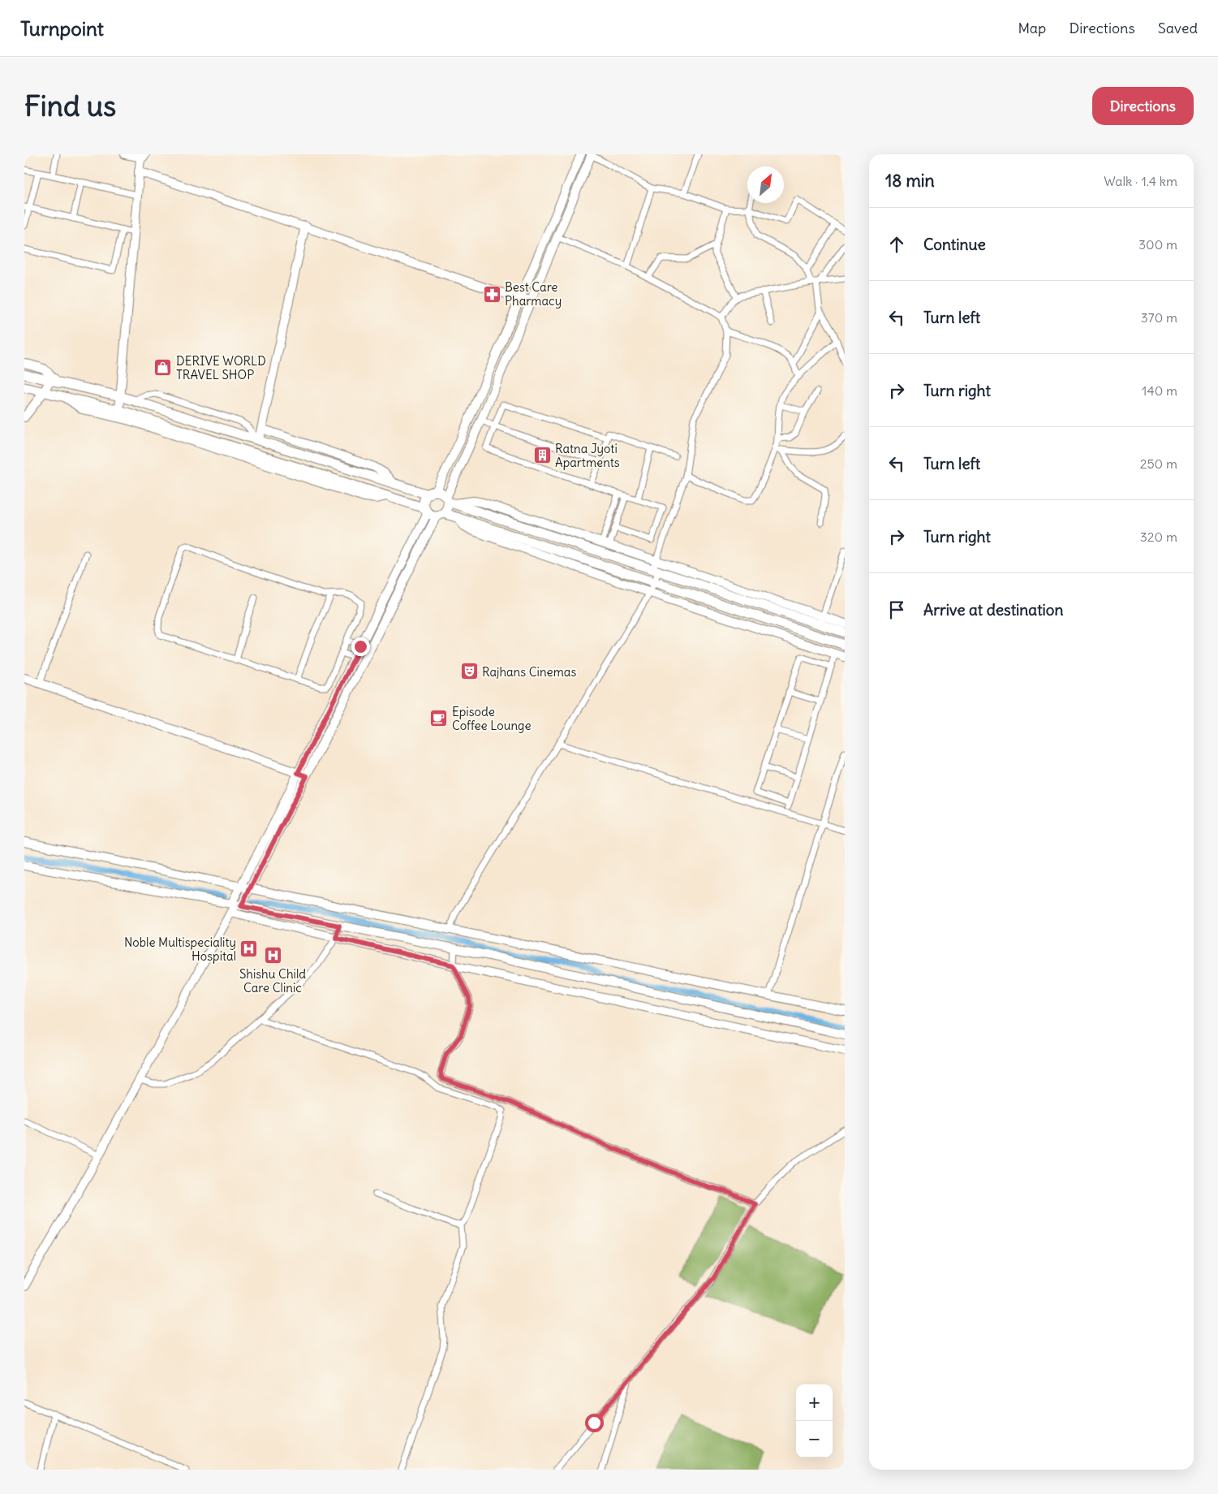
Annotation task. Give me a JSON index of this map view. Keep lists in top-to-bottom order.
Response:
{
  "places": {
    "pharmacy": ["Best Care Pharmacy"],
    "shop": ["DERIVE WORLD TRAVEL SHOP"],
    "building": ["Ratna Jyoti Apartments"],
    "theatre": ["Rajhans Cinemas"],
    "cafe": ["Episode Coffee Lounge"],
    "hospital": ["Noble Multispeciality Hospital", "Shishu Child Care Clinic"]
  },
  "north": "top right",
  "page": {
    "header": "Turnpoint",
    "nav": ["Map", "Directions", "Saved"],
    "buttons": "Directions",
    "title": "Find us",
    "heading": ["18 min", "Walk · 1.4 km"],
    "list": [
      ["Continue", "300 m"],
      ["Turn left", "370 m"],
      ["Turn right", "140 m"],
      ["Turn left", "250 m"],
      ["Turn right", "320 m"],
      "Arrive at destination"
    ],
    "map_buttons": ["+", "−"]
  }
}
